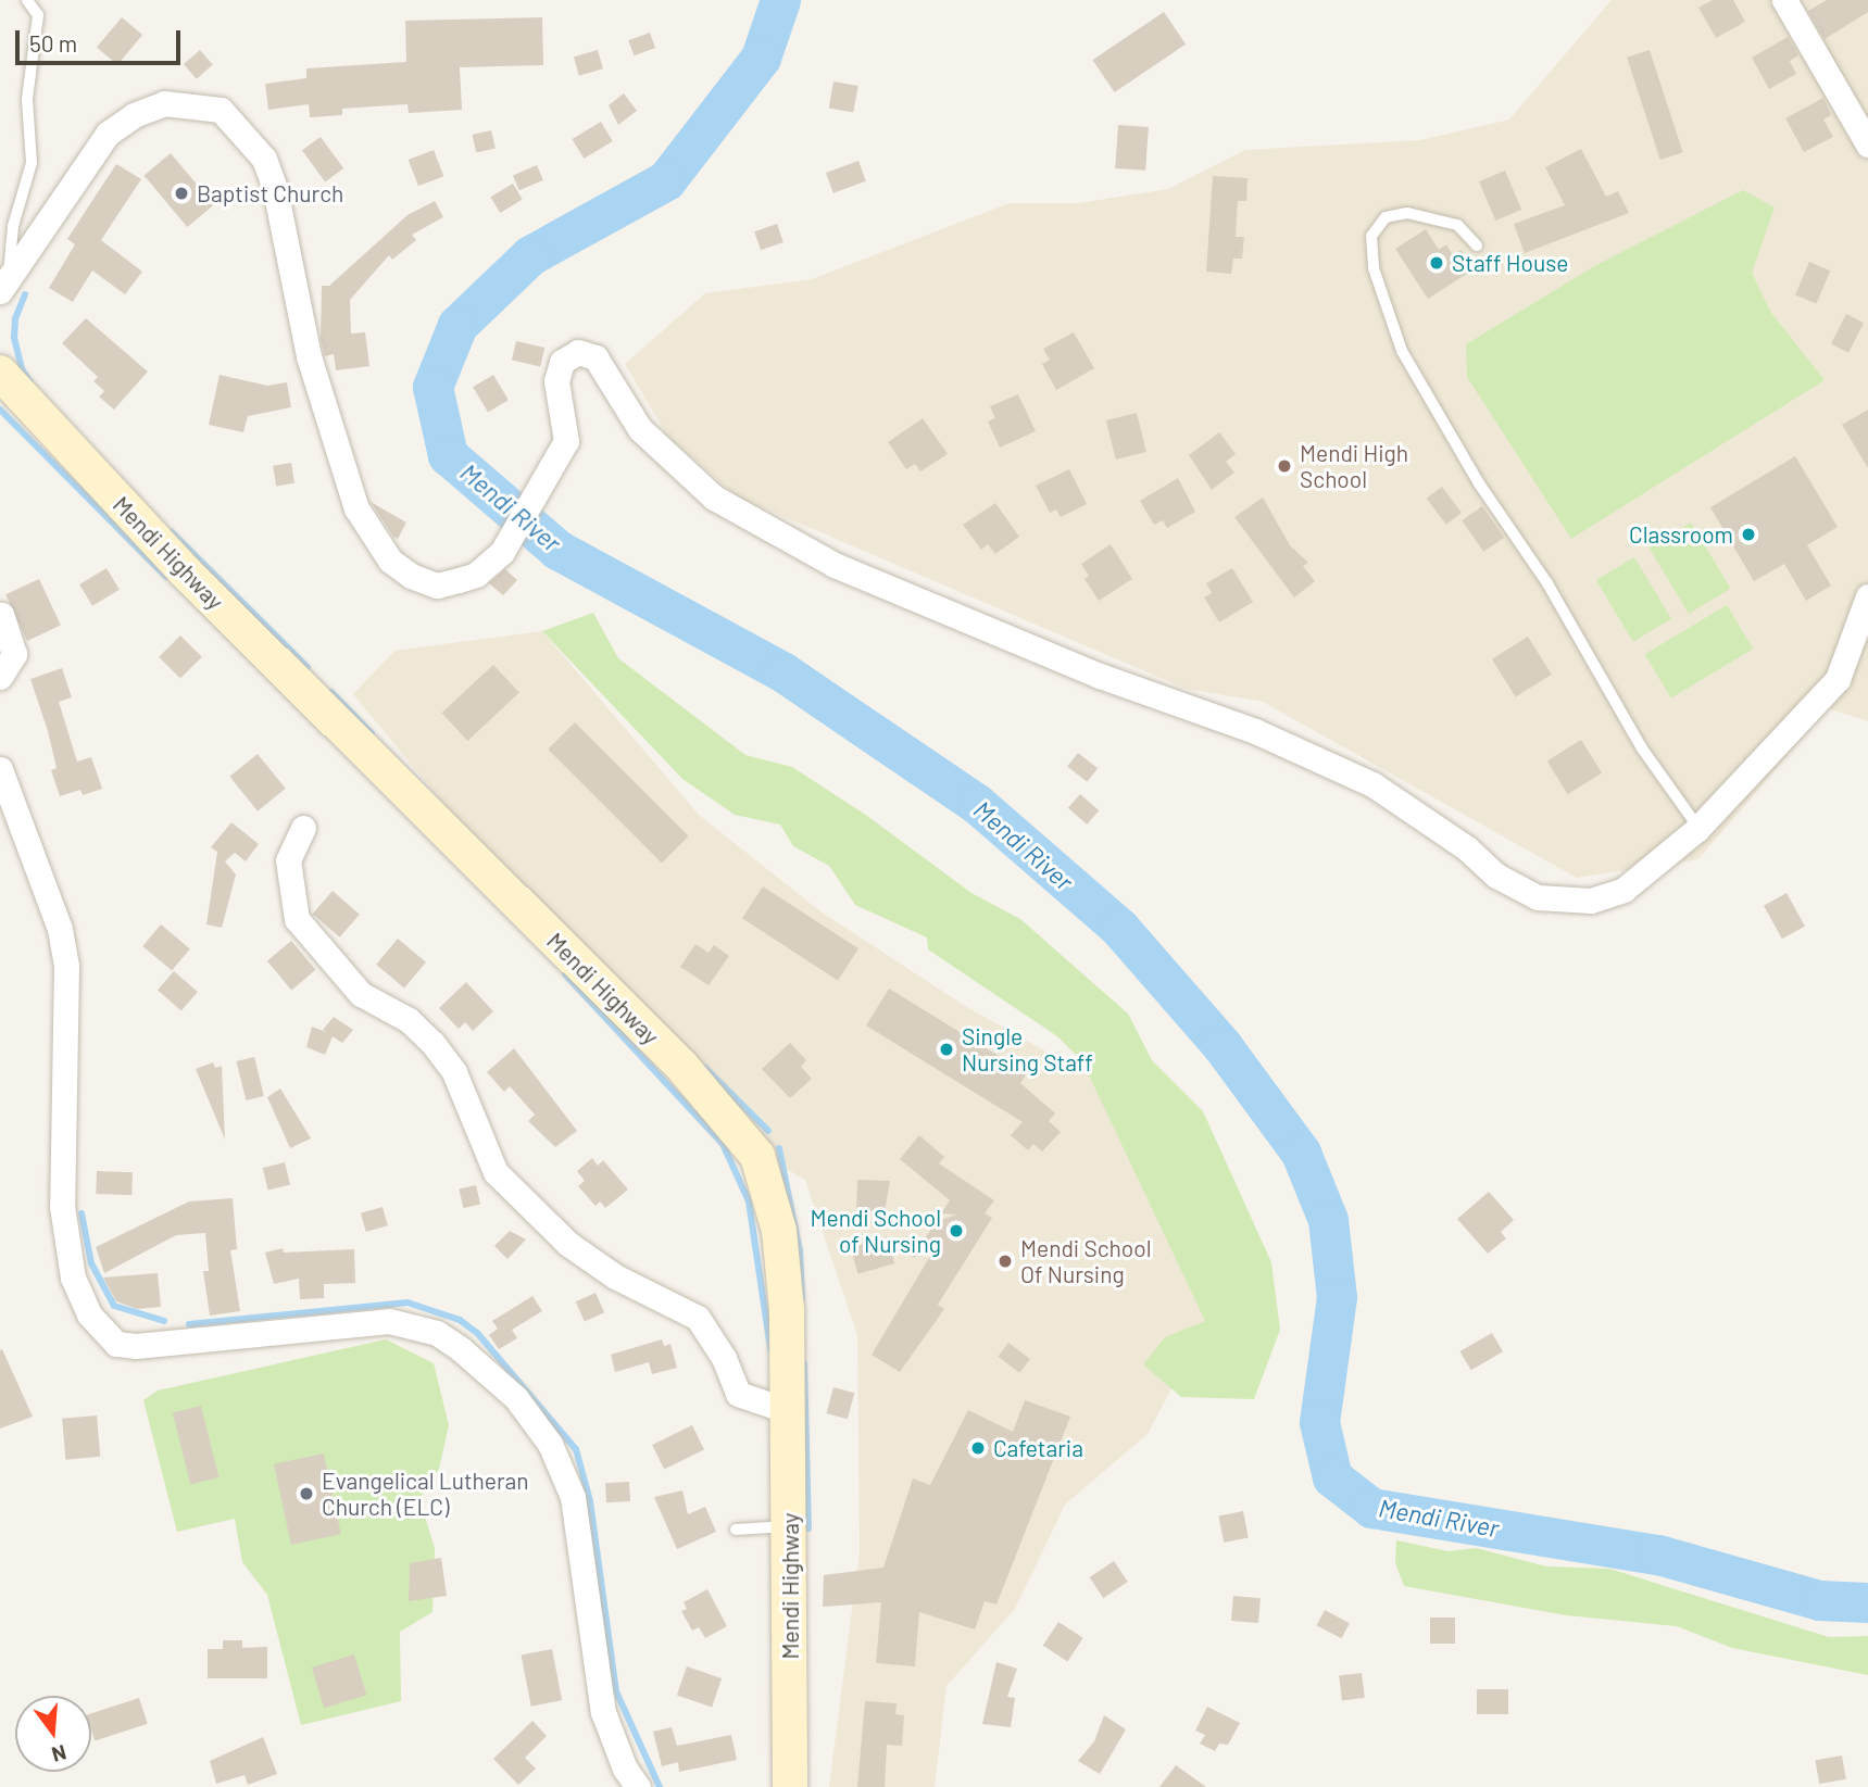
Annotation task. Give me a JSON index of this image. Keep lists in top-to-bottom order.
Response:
{
  "streets": {
    "main road": ["Mendi Highway"]
  },
  "water": ["Mendi River"],
  "places": [
    "Baptist Church",
    "Staff House",
    "Mendi High School",
    "Classroom",
    "Single Nursing Staff",
    "Mendi School of Nursing",
    "Mendi School Of Nursing",
    "Cafetaria",
    "Evangelical Lutheran Church (ELC)"
  ],
  "scale_bar": "50 m",
  "north": "bottom"
}
